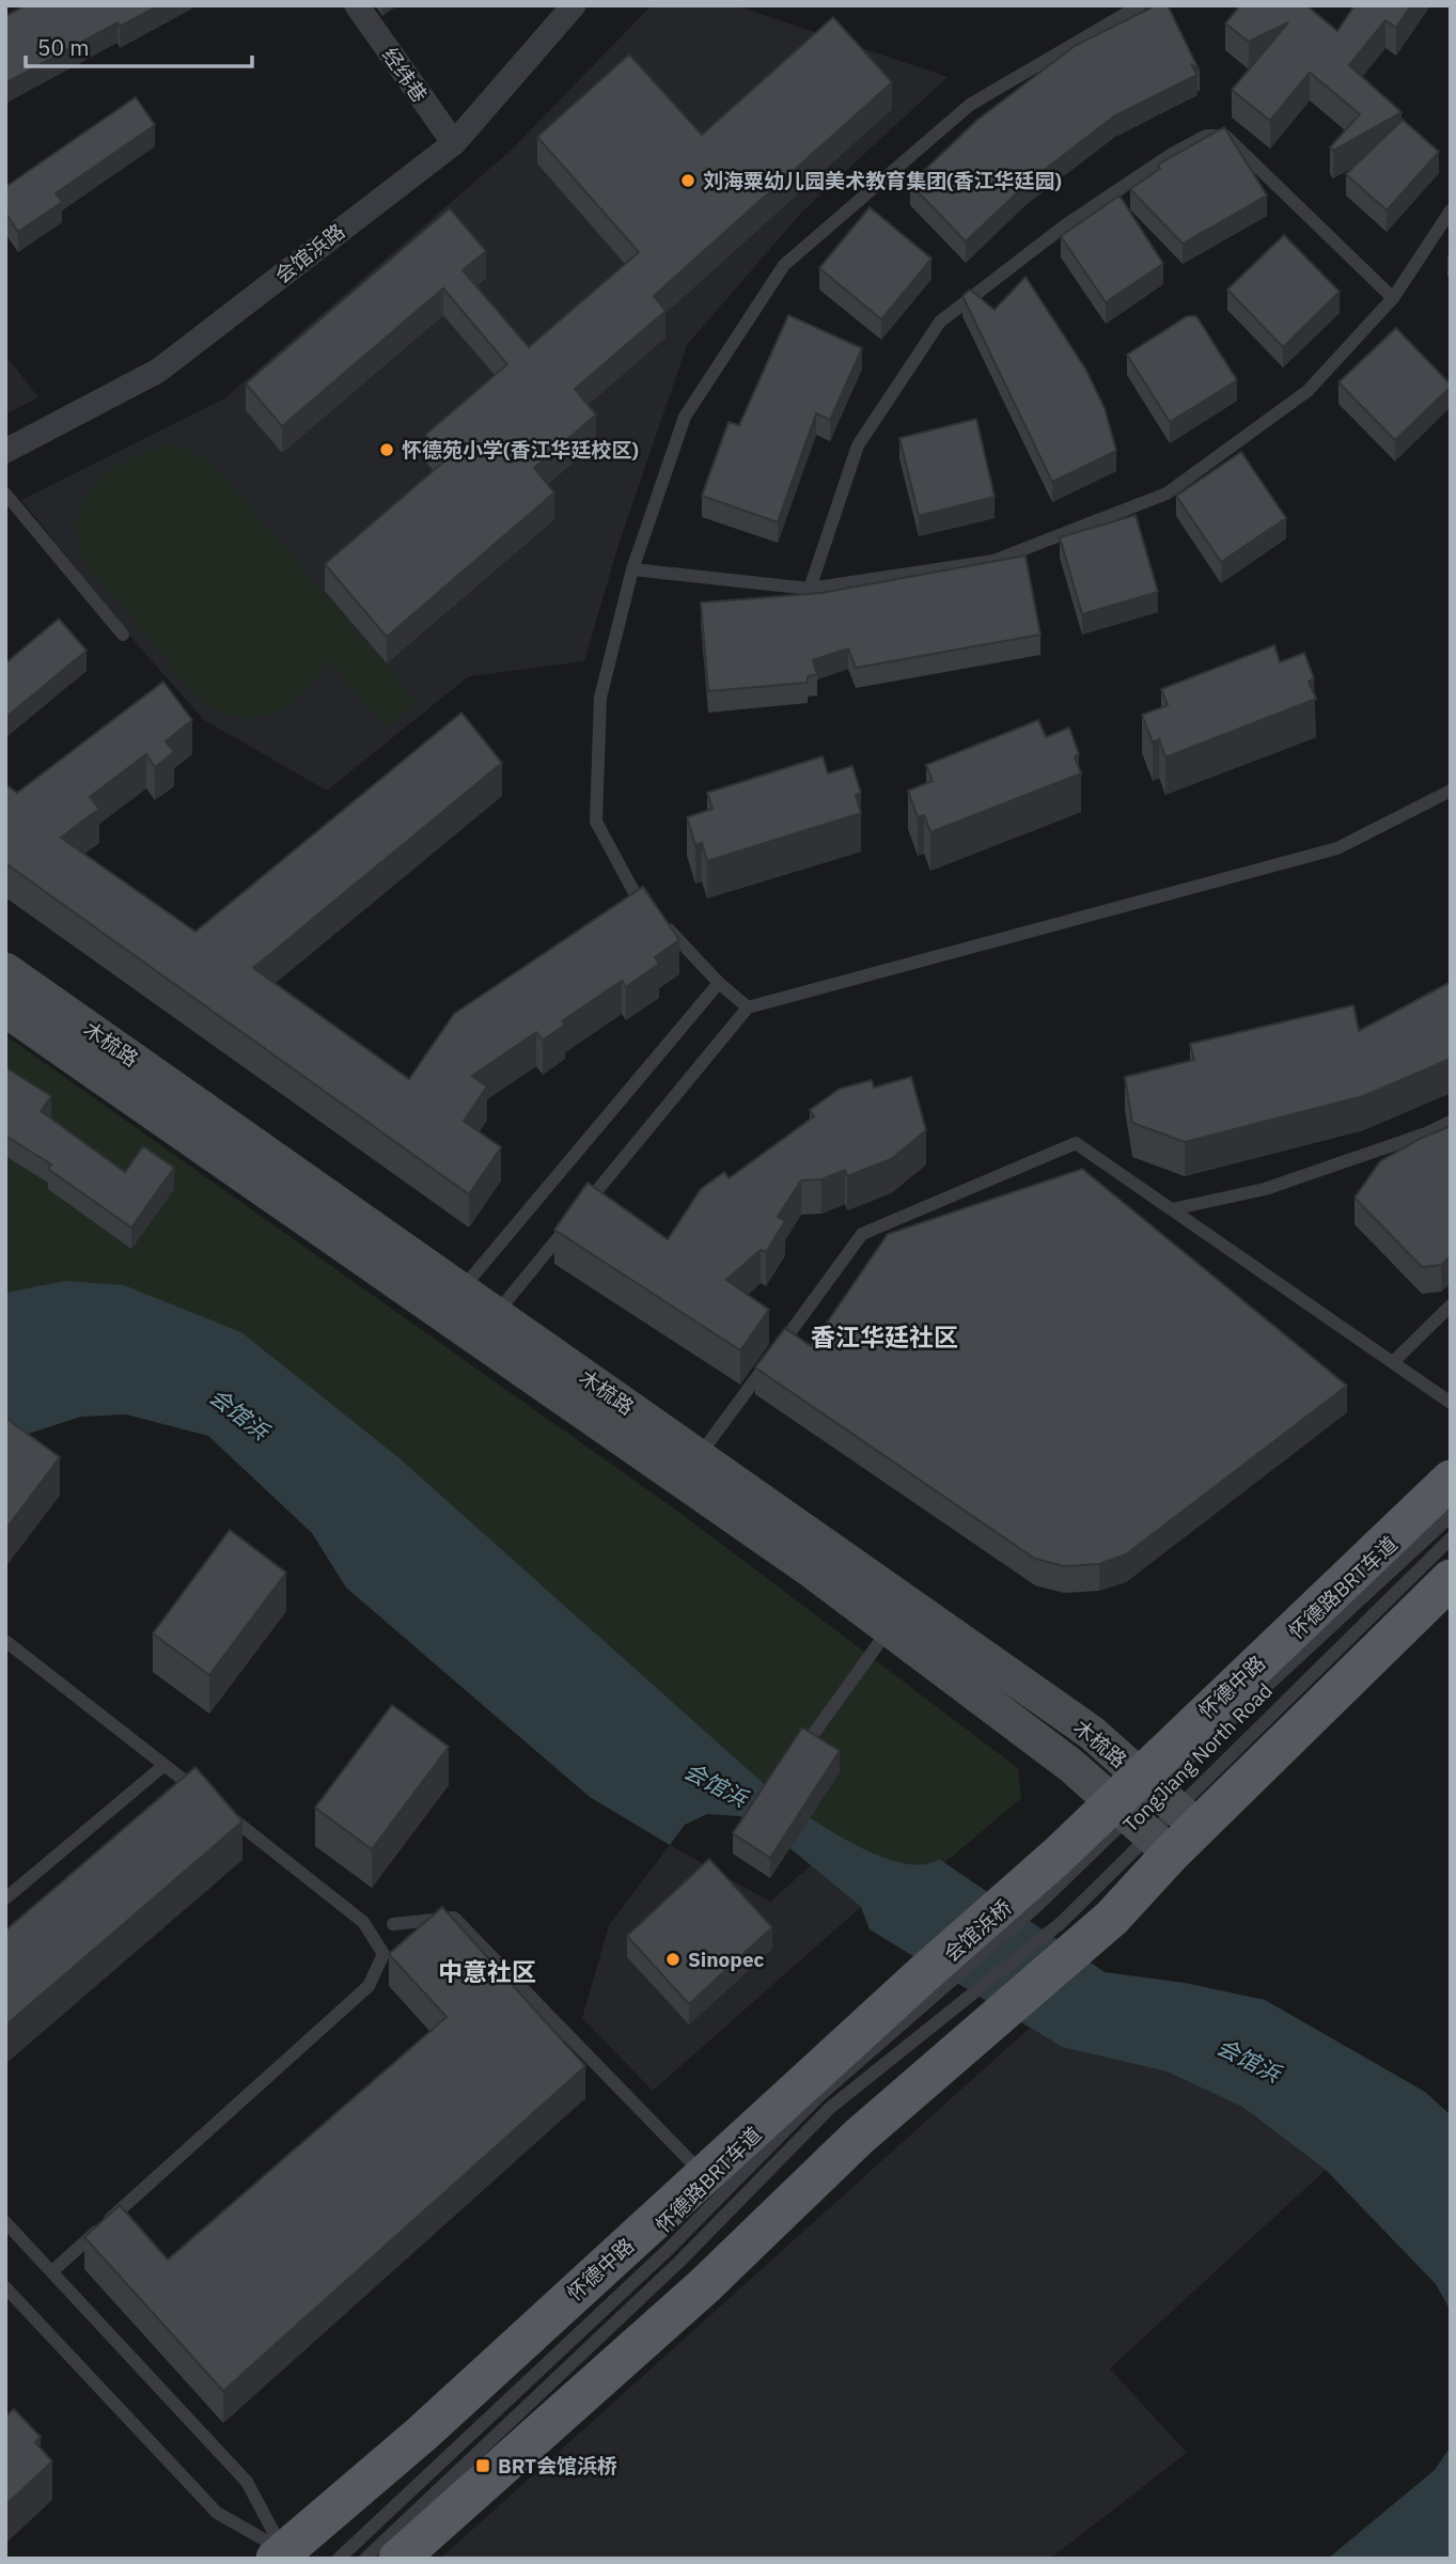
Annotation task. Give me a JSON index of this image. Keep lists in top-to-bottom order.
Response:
{
  "streets": {
    "main road": ["怀德中路"],
    "street": ["经纬巷", "会馆浜路", "木梳路"],
    "lane": ["怀德路BRT车道", "TongJiang North Road"]
  },
  "crossings": [
    ["经纬巷", "会馆浜路"],
    ["木梳路", "怀德路BRT车道"],
    ["木梳路", "怀德中路"],
    ["木梳路", "TongJiang North Road"],
    ["怀德路BRT车道", "怀德中路"],
    ["怀德路BRT车道", "TongJiang North Road"],
    ["怀德中路", "TongJiang North Road"]
  ],
  "districts": ["香江华廷社区", "中意社区"],
  "water": ["会馆浜"],
  "places": {
    "other": ["刘海粟幼儿园美术教育集团(香江华廷园)", "怀德苑小学(香江华廷校区)", "Sinopec"],
    "transit": ["BRT会馆浜桥"]
  },
  "scale_bar": "50 m"
}
